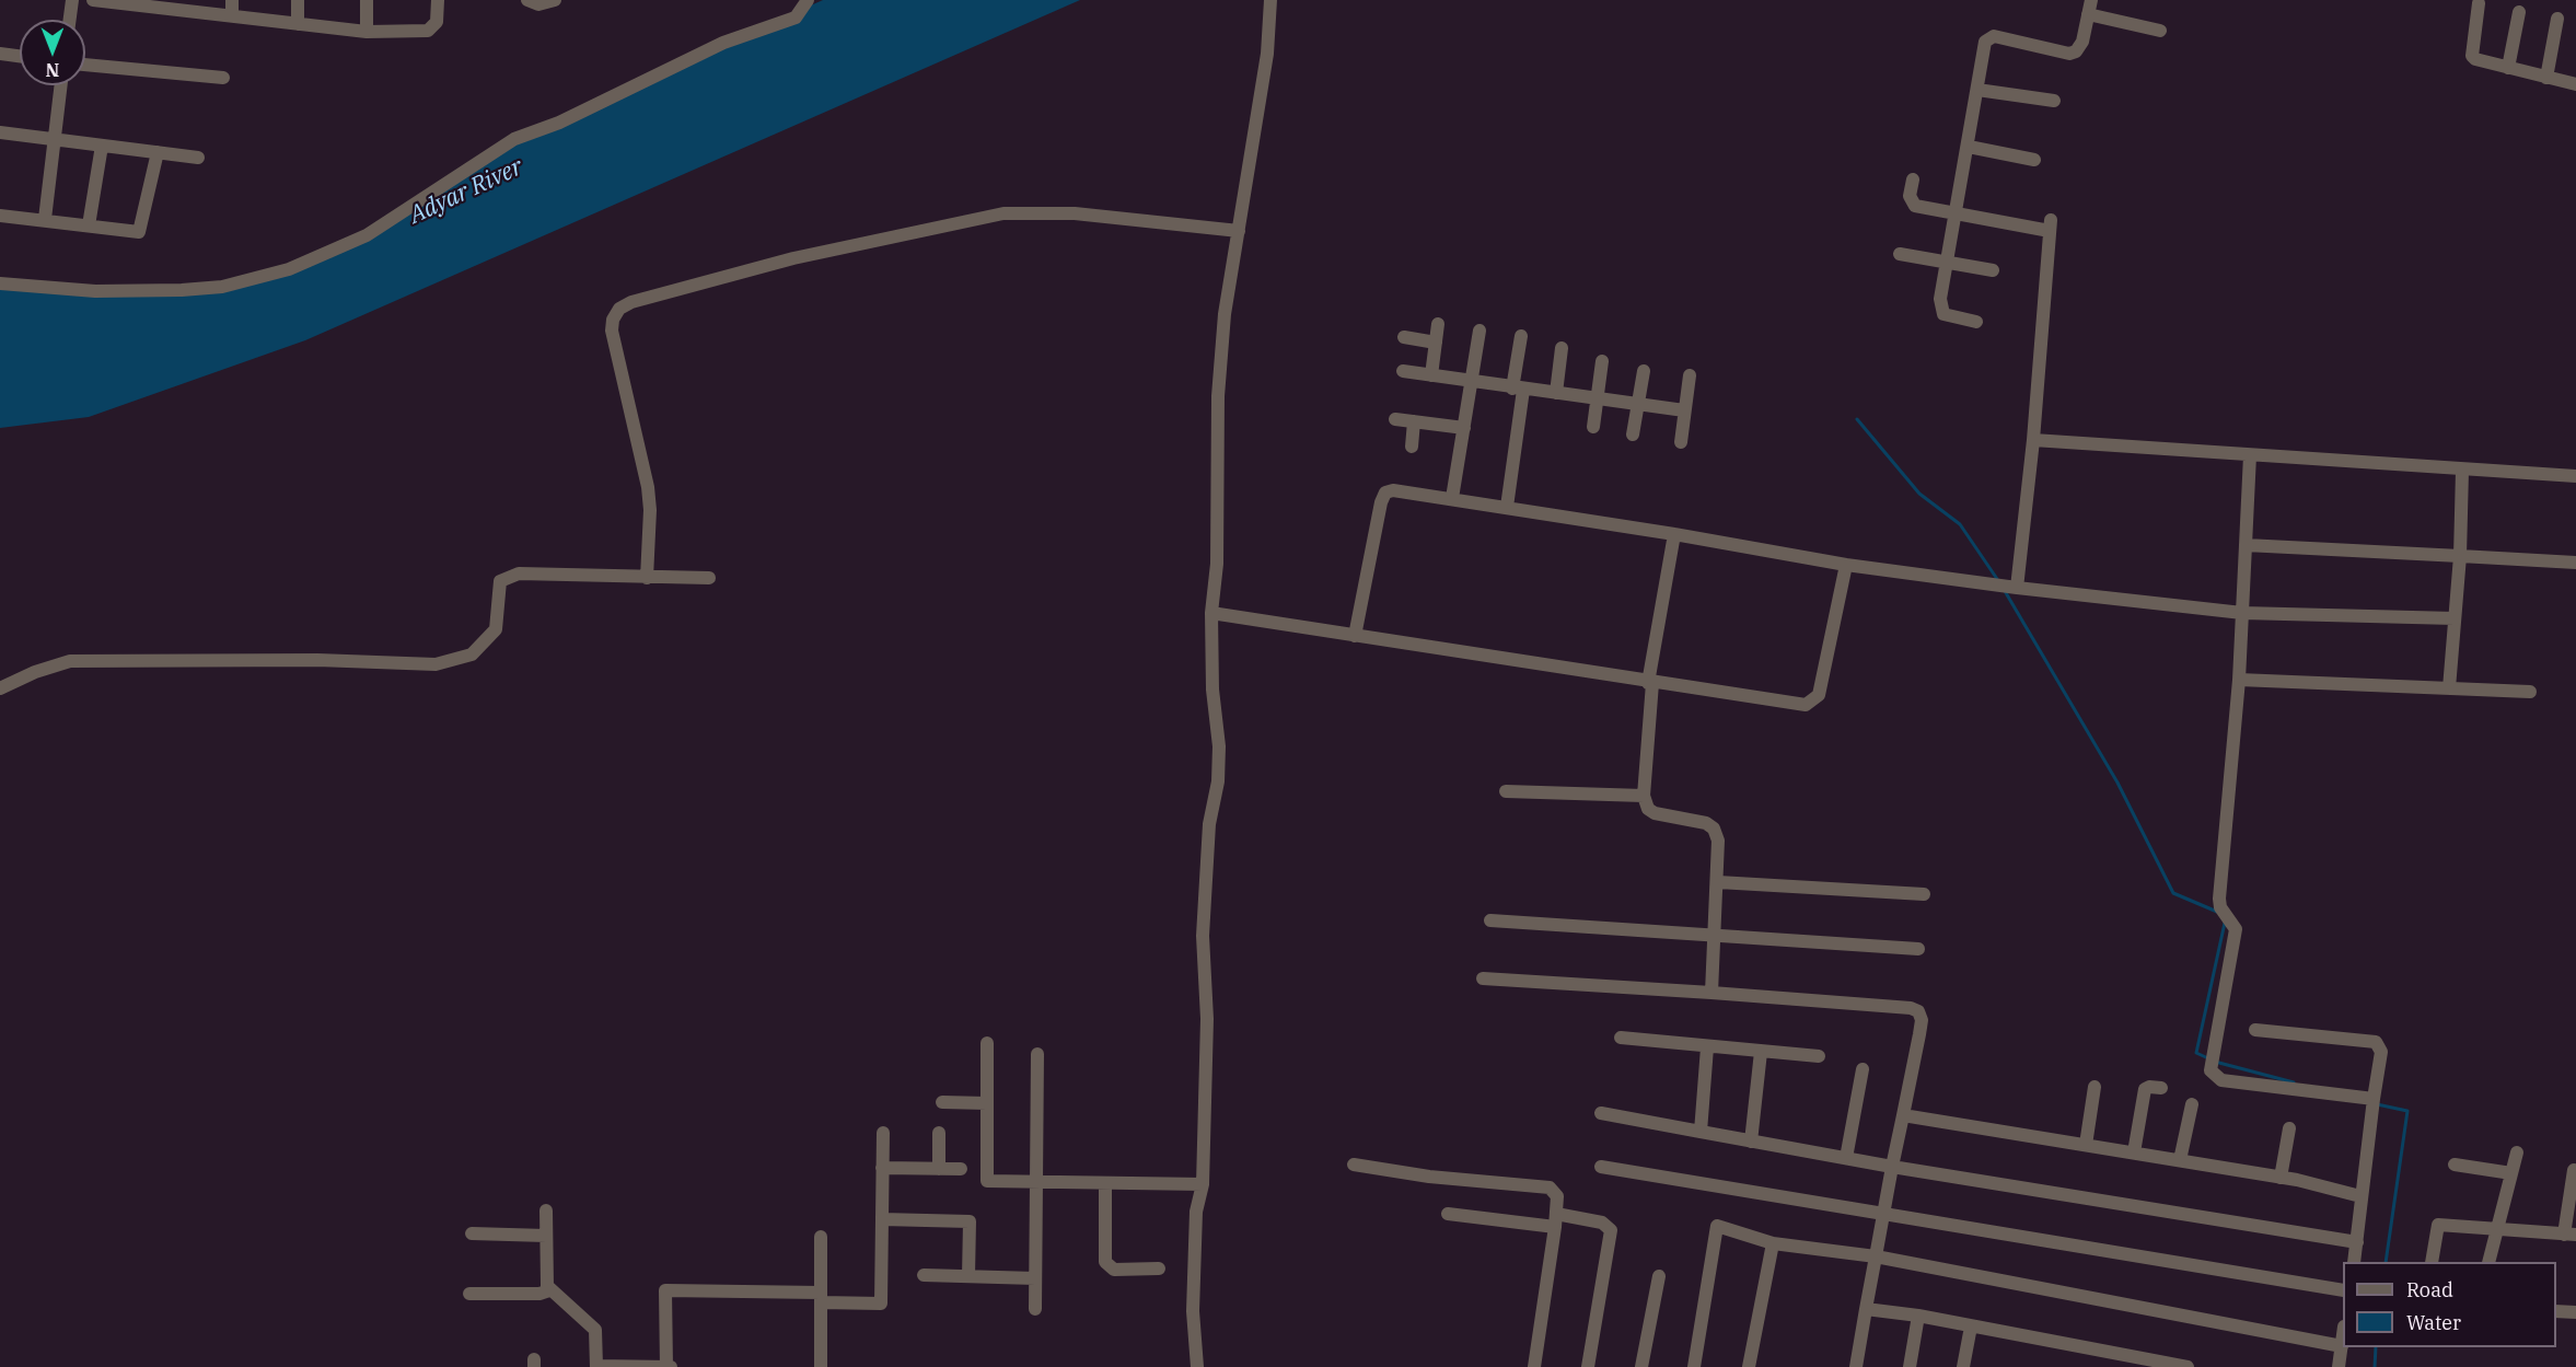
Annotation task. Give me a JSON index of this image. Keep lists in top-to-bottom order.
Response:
{
  "water": ["Adyar River"],
  "legend": ["Road", "Water"],
  "north": "bottom"
}
